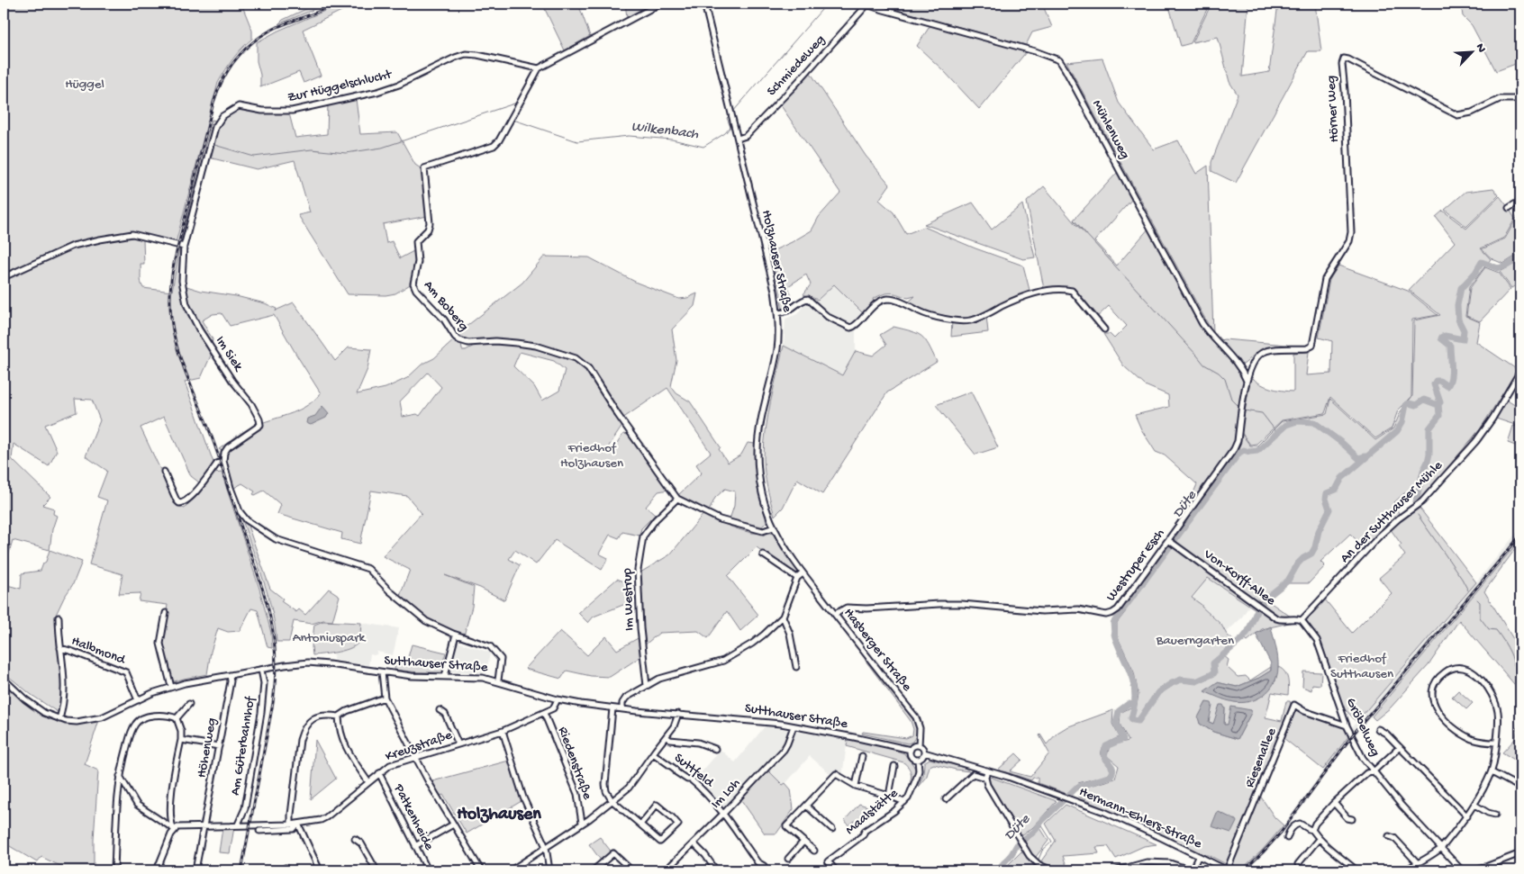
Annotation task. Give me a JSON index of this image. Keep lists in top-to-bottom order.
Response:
{
  "streets": {
    "street": [
      "Schmiedeweg",
      "Zur Hüggelschlucht",
      "Hörner Weg",
      "Mühlenweg",
      "Holzhauser Straße",
      "Am Boberg",
      "Im Siek",
      "An der Sutthauser Mühle",
      "Westruper Esch",
      "Von-Korff-Allee",
      "Im Westrup",
      "Hasberger Straße",
      "Halbmond",
      "Sutthauser Straße",
      "Gröbelweg",
      "Am Güterbahnhof",
      "Kreuzstraße",
      "Höhenweg",
      "Riesenallee",
      "Riedenstraße",
      "Suttfeld",
      "Im Loh",
      "Maalstätte",
      "Patkenheide",
      "Hermann-Ehlers-Straße"
    ]
  },
  "crossings": [
    ["Schmiedeweg", "Mühlenweg"],
    ["Schmiedeweg", "Holzhauser Straße"],
    ["Zur Hüggelschlucht", "Am Boberg"],
    ["Zur Hüggelschlucht", "Im Siek"],
    ["Hörner Weg", "Westruper Esch"],
    ["Mühlenweg", "Westruper Esch"],
    ["Holzhauser Straße", "Am Boberg"],
    ["Holzhauser Straße", "Hasberger Straße"],
    ["Am Boberg", "Im Westrup"],
    ["An der Sutthauser Mühle", "Von-Korff-Allee"],
    ["An der Sutthauser Mühle", "Gröbelweg"],
    ["Westruper Esch", "Von-Korff-Allee"],
    ["Westruper Esch", "Hasberger Straße"],
    ["Von-Korff-Allee", "Gröbelweg"],
    ["Hasberger Straße", "Sutthauser Straße"],
    ["Hasberger Straße", "Maalstätte"],
    ["Halbmond", "Sutthauser Straße"],
    ["Sutthauser Straße", "Am Güterbahnhof"],
    ["Sutthauser Straße", "Kreuzstraße"],
    ["Sutthauser Straße", "Höhenweg"],
    ["Sutthauser Straße", "Im Loh"],
    ["Sutthauser Straße", "Maalstätte"],
    ["Gröbelweg", "Riesenallee"],
    ["Am Güterbahnhof", "Kreuzstraße"],
    ["Kreuzstraße", "Höhenweg"],
    ["Kreuzstraße", "Riedenstraße"],
    ["Kreuzstraße", "Patkenheide"],
    ["Riesenallee", "Hermann-Ehlers-Straße"],
    ["Suttfeld", "Im Loh"]
  ],
  "districts": ["Holzhausen"],
  "water": ["Wilkenbach", "Düte"],
  "parks": [
    "Hüggel",
    "Friedhof Holzhausen",
    "Antoniuspark",
    "Bauerngarten",
    "Friedhof Sutthausen"
  ],
  "north": "top right"
}
